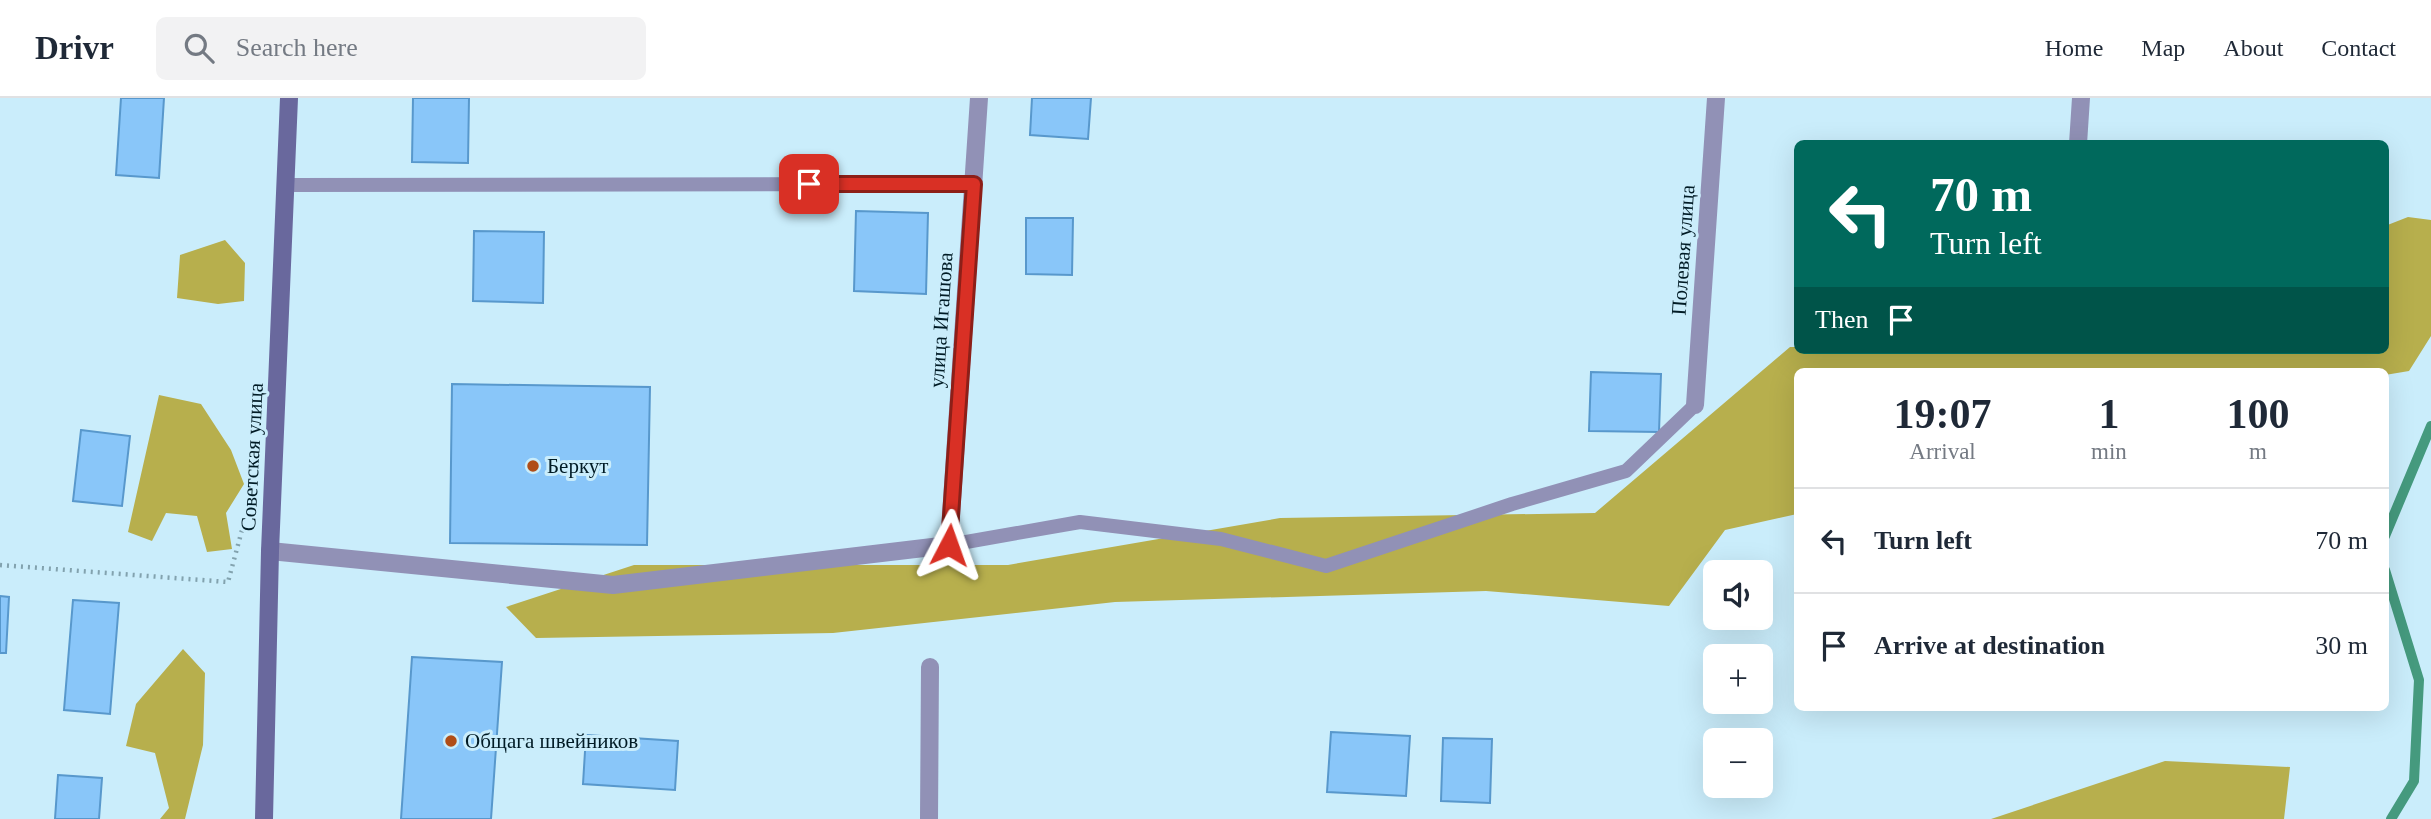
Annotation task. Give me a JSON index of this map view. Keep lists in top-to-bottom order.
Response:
{
  "streets": {
    "main road": ["Советская улица"],
    "street": ["Полевая улица", "улица Игашова"]
  },
  "places": ["Беркут", "Общага швейников"],
  "page": {
    "header": "Drivr",
    "search": "Search here",
    "nav": [
      "Home",
      "Map",
      "About",
      "Contact"
    ],
    "turn": ["70 m", "Turn left"],
    "then": "Then",
    "eta": [
      "19:07",
      "Arrival",
      "1",
      "min",
      "100",
      "m"
    ],
    "list": [
      {
        "name": "Turn left",
        "value": "70 m"
      },
      {
        "name": "Arrive at destination",
        "value": "30 m"
      }
    ],
    "map_buttons": ["+", "−"]
  }
}
